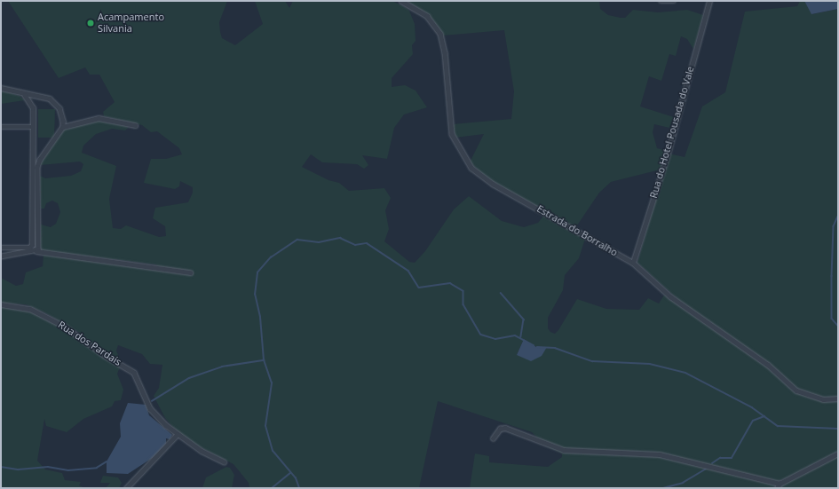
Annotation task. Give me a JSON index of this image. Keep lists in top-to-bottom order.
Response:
{
  "streets": {
    "street": ["Rua do Hotel Pousada do Vale", "Estrada do Borralho", "Rua dos Pardais"]
  },
  "crossings": [
    ["Rua do Hotel Pousada do Vale", "Estrada do Borralho"]
  ],
  "places": ["Acampamento Silvania"]
}
